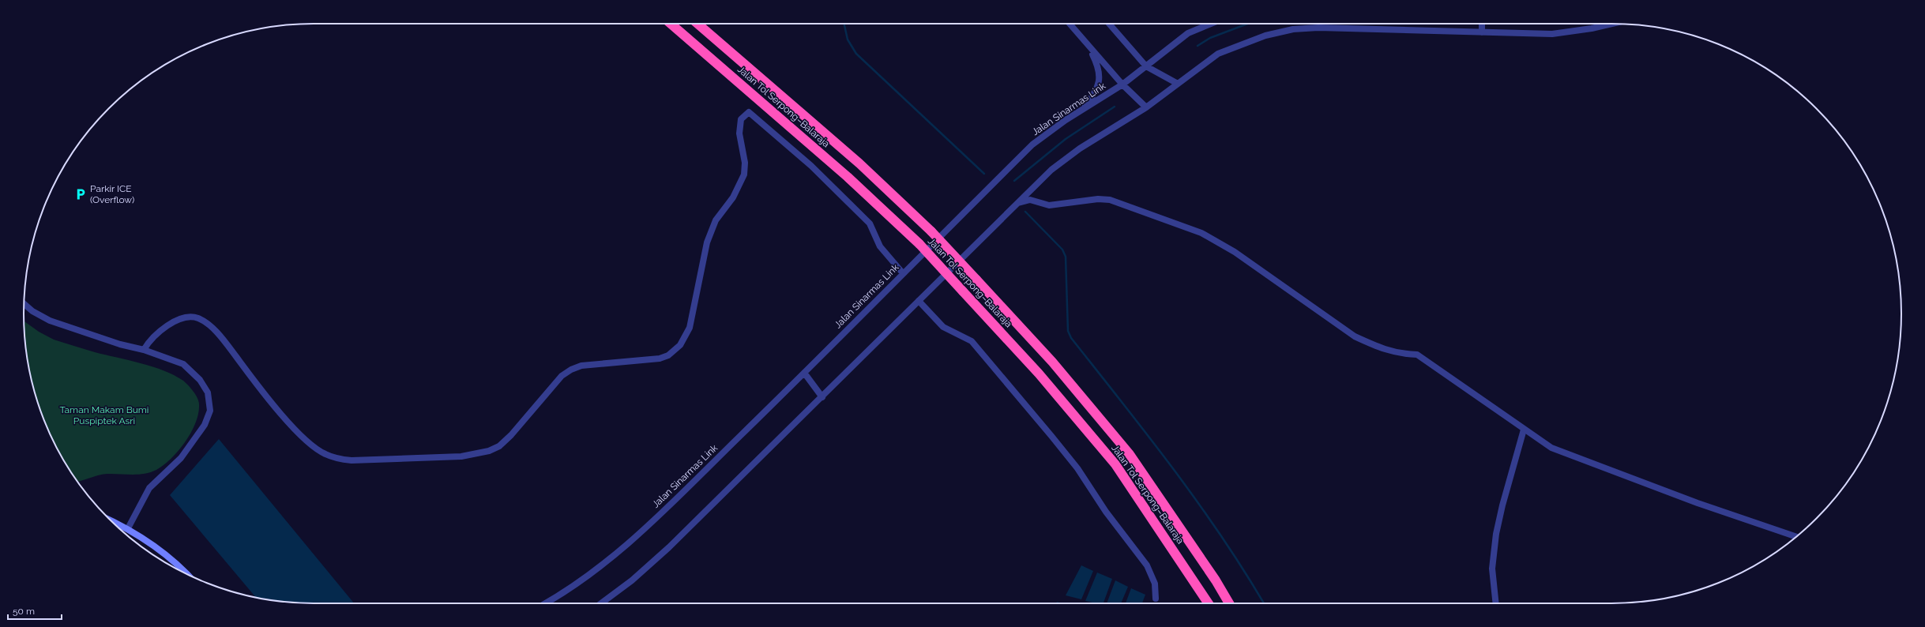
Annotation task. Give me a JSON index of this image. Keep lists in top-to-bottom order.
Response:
{
  "streets": {
    "highway": ["Jalan Tol Serpong–Balaraja"],
    "street": ["Jalan Sinarmas Link"]
  },
  "parks": ["Taman Makam Bumi Puspiptek Asri"],
  "places": {
    "parking": ["Parkir ICE (Overflow)"]
  },
  "scale_bar": "50 m"
}
